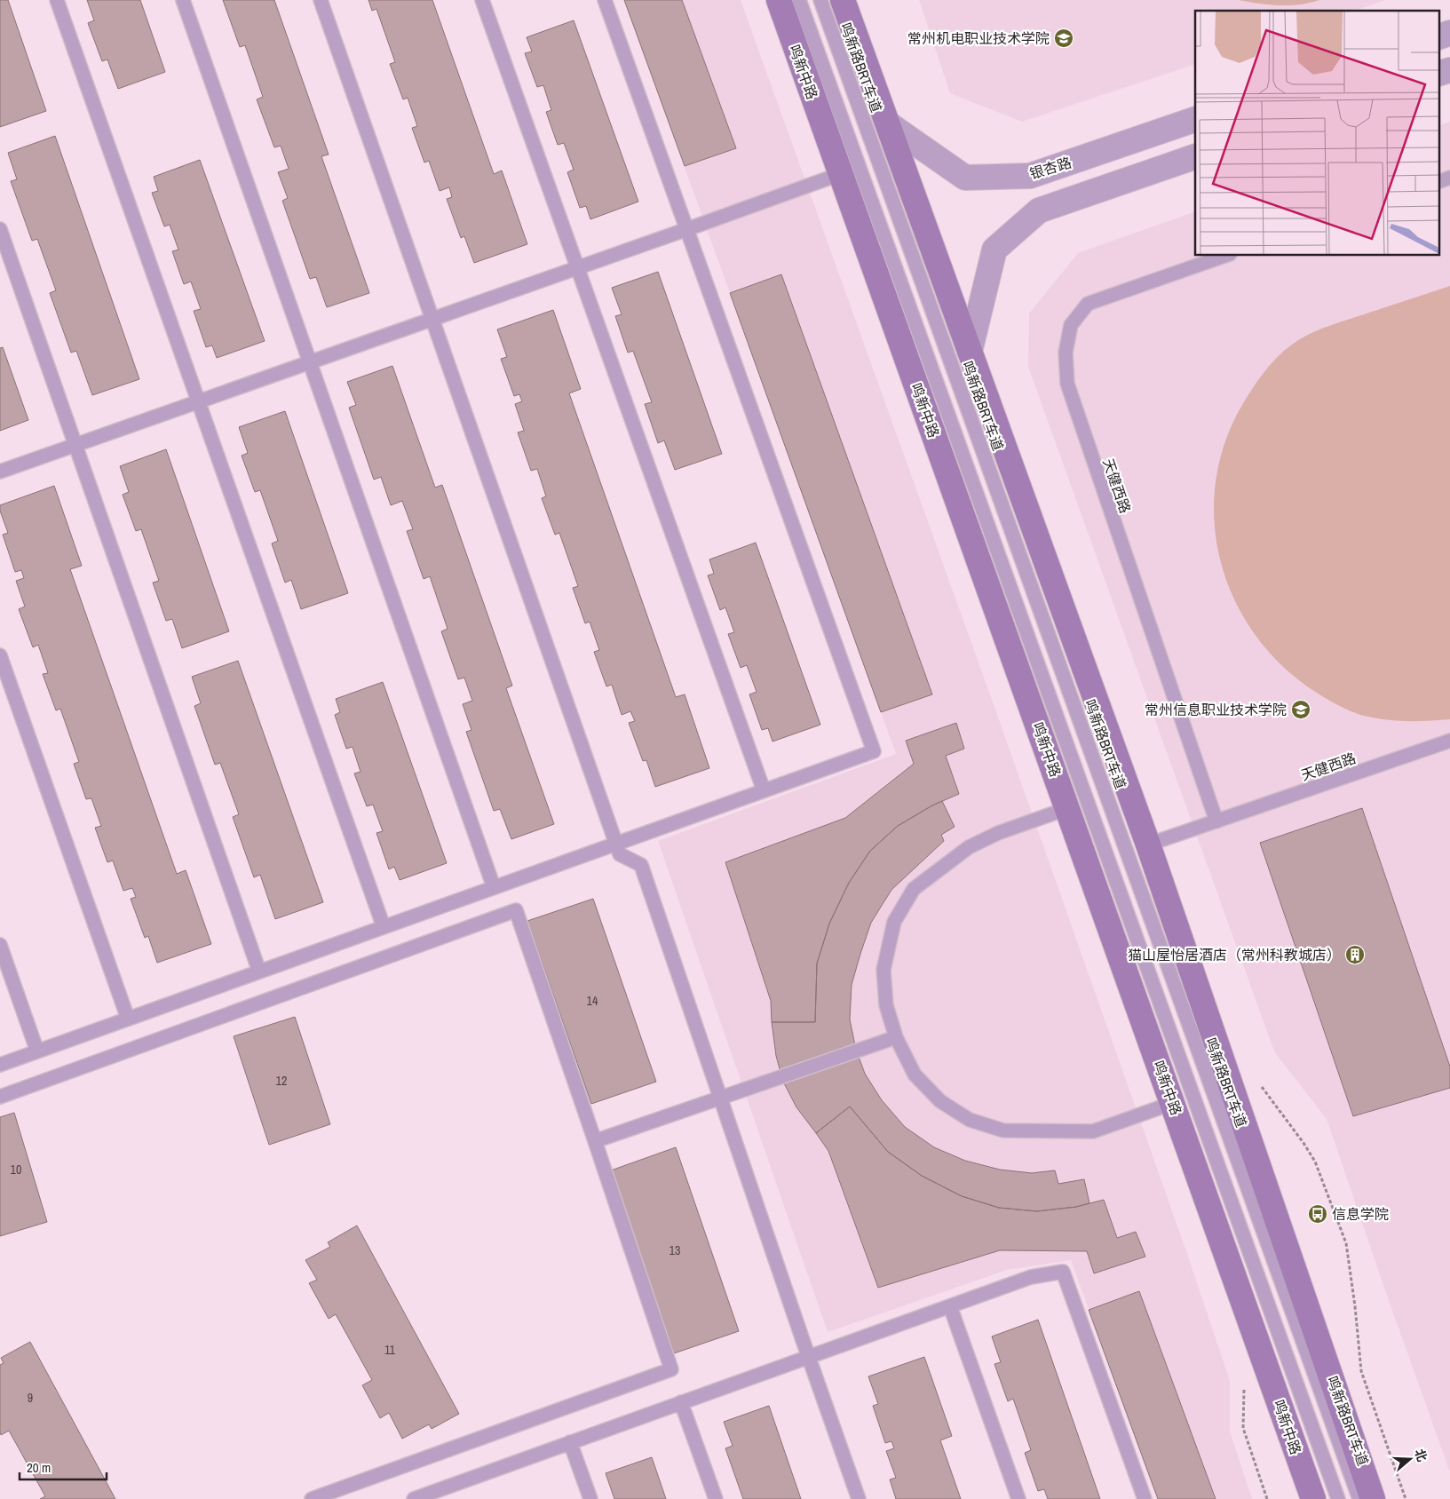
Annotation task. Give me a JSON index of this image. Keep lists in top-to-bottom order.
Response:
{
  "streets": {
    "main road": ["鸣新中路"],
    "street": ["银杏路"],
    "lane": ["鸣新路BRT车道", "天健西路"]
  },
  "places": {
    "school or university": ["常州机电职业技术学院", "常州信息职业技术学院"],
    "building": ["猫山屋怡居酒店（常州科教城店）"],
    "bus stop": ["信息学院"]
  },
  "house_numbers": [
    "14",
    "12",
    "10",
    "13",
    "11",
    "9"
  ],
  "scale_bar": "20 m",
  "north": "right"
}
